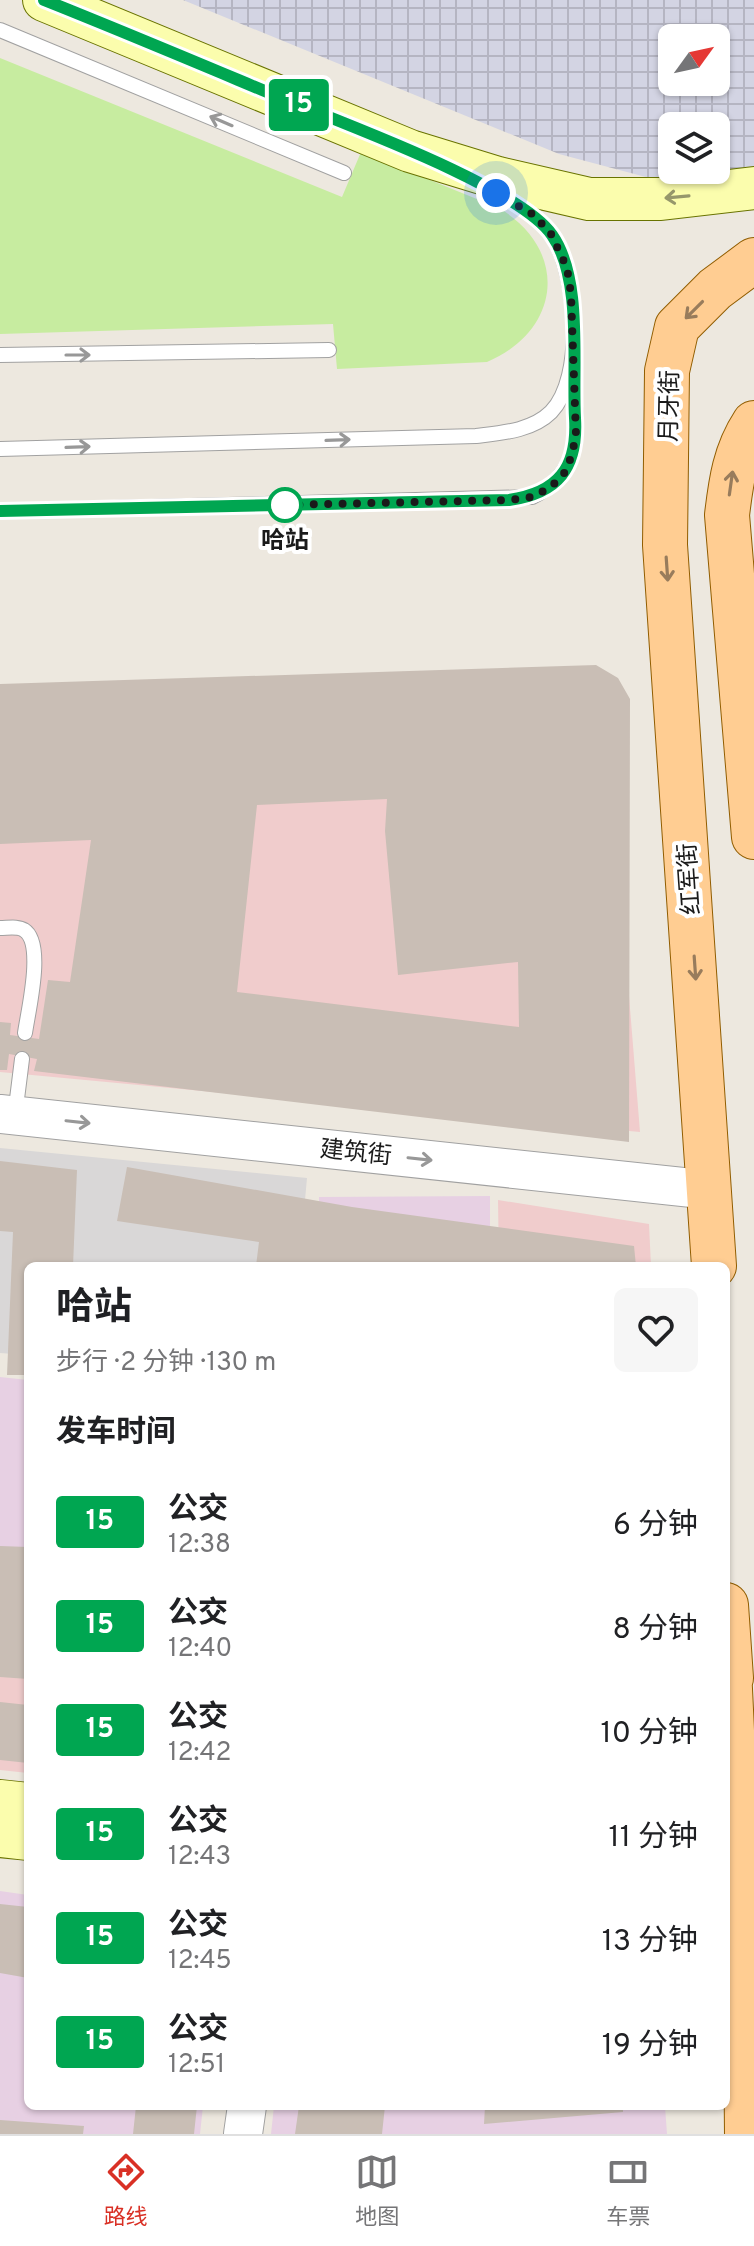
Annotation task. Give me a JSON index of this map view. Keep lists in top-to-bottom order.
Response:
{
  "streets": {
    "main road": ["月牙街", "红军街"],
    "street": ["建筑街"]
  },
  "crossings": [
    ["月牙街", "红军街"],
    ["红军街", "建筑街"]
  ],
  "one_way": ["月牙街", "建筑街"],
  "places": ["哈站"],
  "lines": ["bus line 15"],
  "north": "top right",
  "page": {
    "on_map": "15",
    "heading": [
      ["哈站", "步行 · 2 分钟 · 130 m"],
      "发车时间"
    ],
    "list": [
      {
        "mark": "15",
        "name": "公交",
        "note": "12:38",
        "value": "6 分钟"
      },
      {
        "mark": "15",
        "name": "公交",
        "note": "12:40",
        "value": "8 分钟"
      },
      {
        "mark": "15",
        "name": "公交",
        "note": "12:42",
        "value": "10 分钟"
      },
      {
        "mark": "15",
        "name": "公交",
        "note": "12:43",
        "value": "11 分钟"
      },
      {
        "mark": "15",
        "name": "公交",
        "note": "12:45",
        "value": "13 分钟"
      },
      {
        "mark": "15",
        "name": "公交",
        "note": "12:51",
        "value": "19 分钟"
      }
    ],
    "tabs": ["路线", "地图", "车票"]
  }
}
